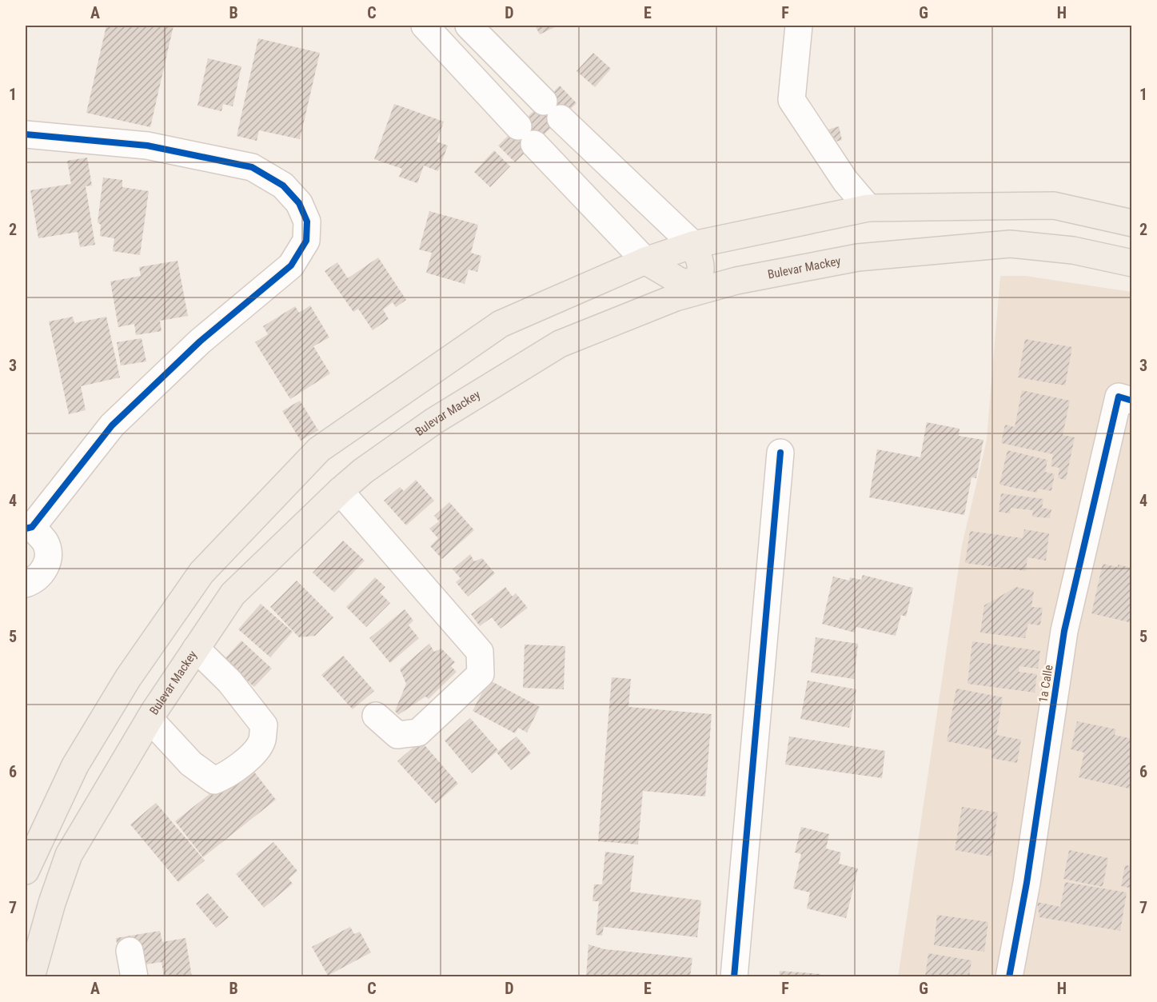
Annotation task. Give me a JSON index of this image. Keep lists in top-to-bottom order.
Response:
{
  "streets": {
    "main road": ["Bulevar Mackey"],
    "street": ["1a Calle"]
  },
  "grid": {
    "columns": [
      "A",
      "B",
      "C",
      "D",
      "E",
      "F",
      "G",
      "H"
    ],
    "rows": [
      "1",
      "2",
      "3",
      "4",
      "5",
      "6",
      "7"
    ]
  }
}
